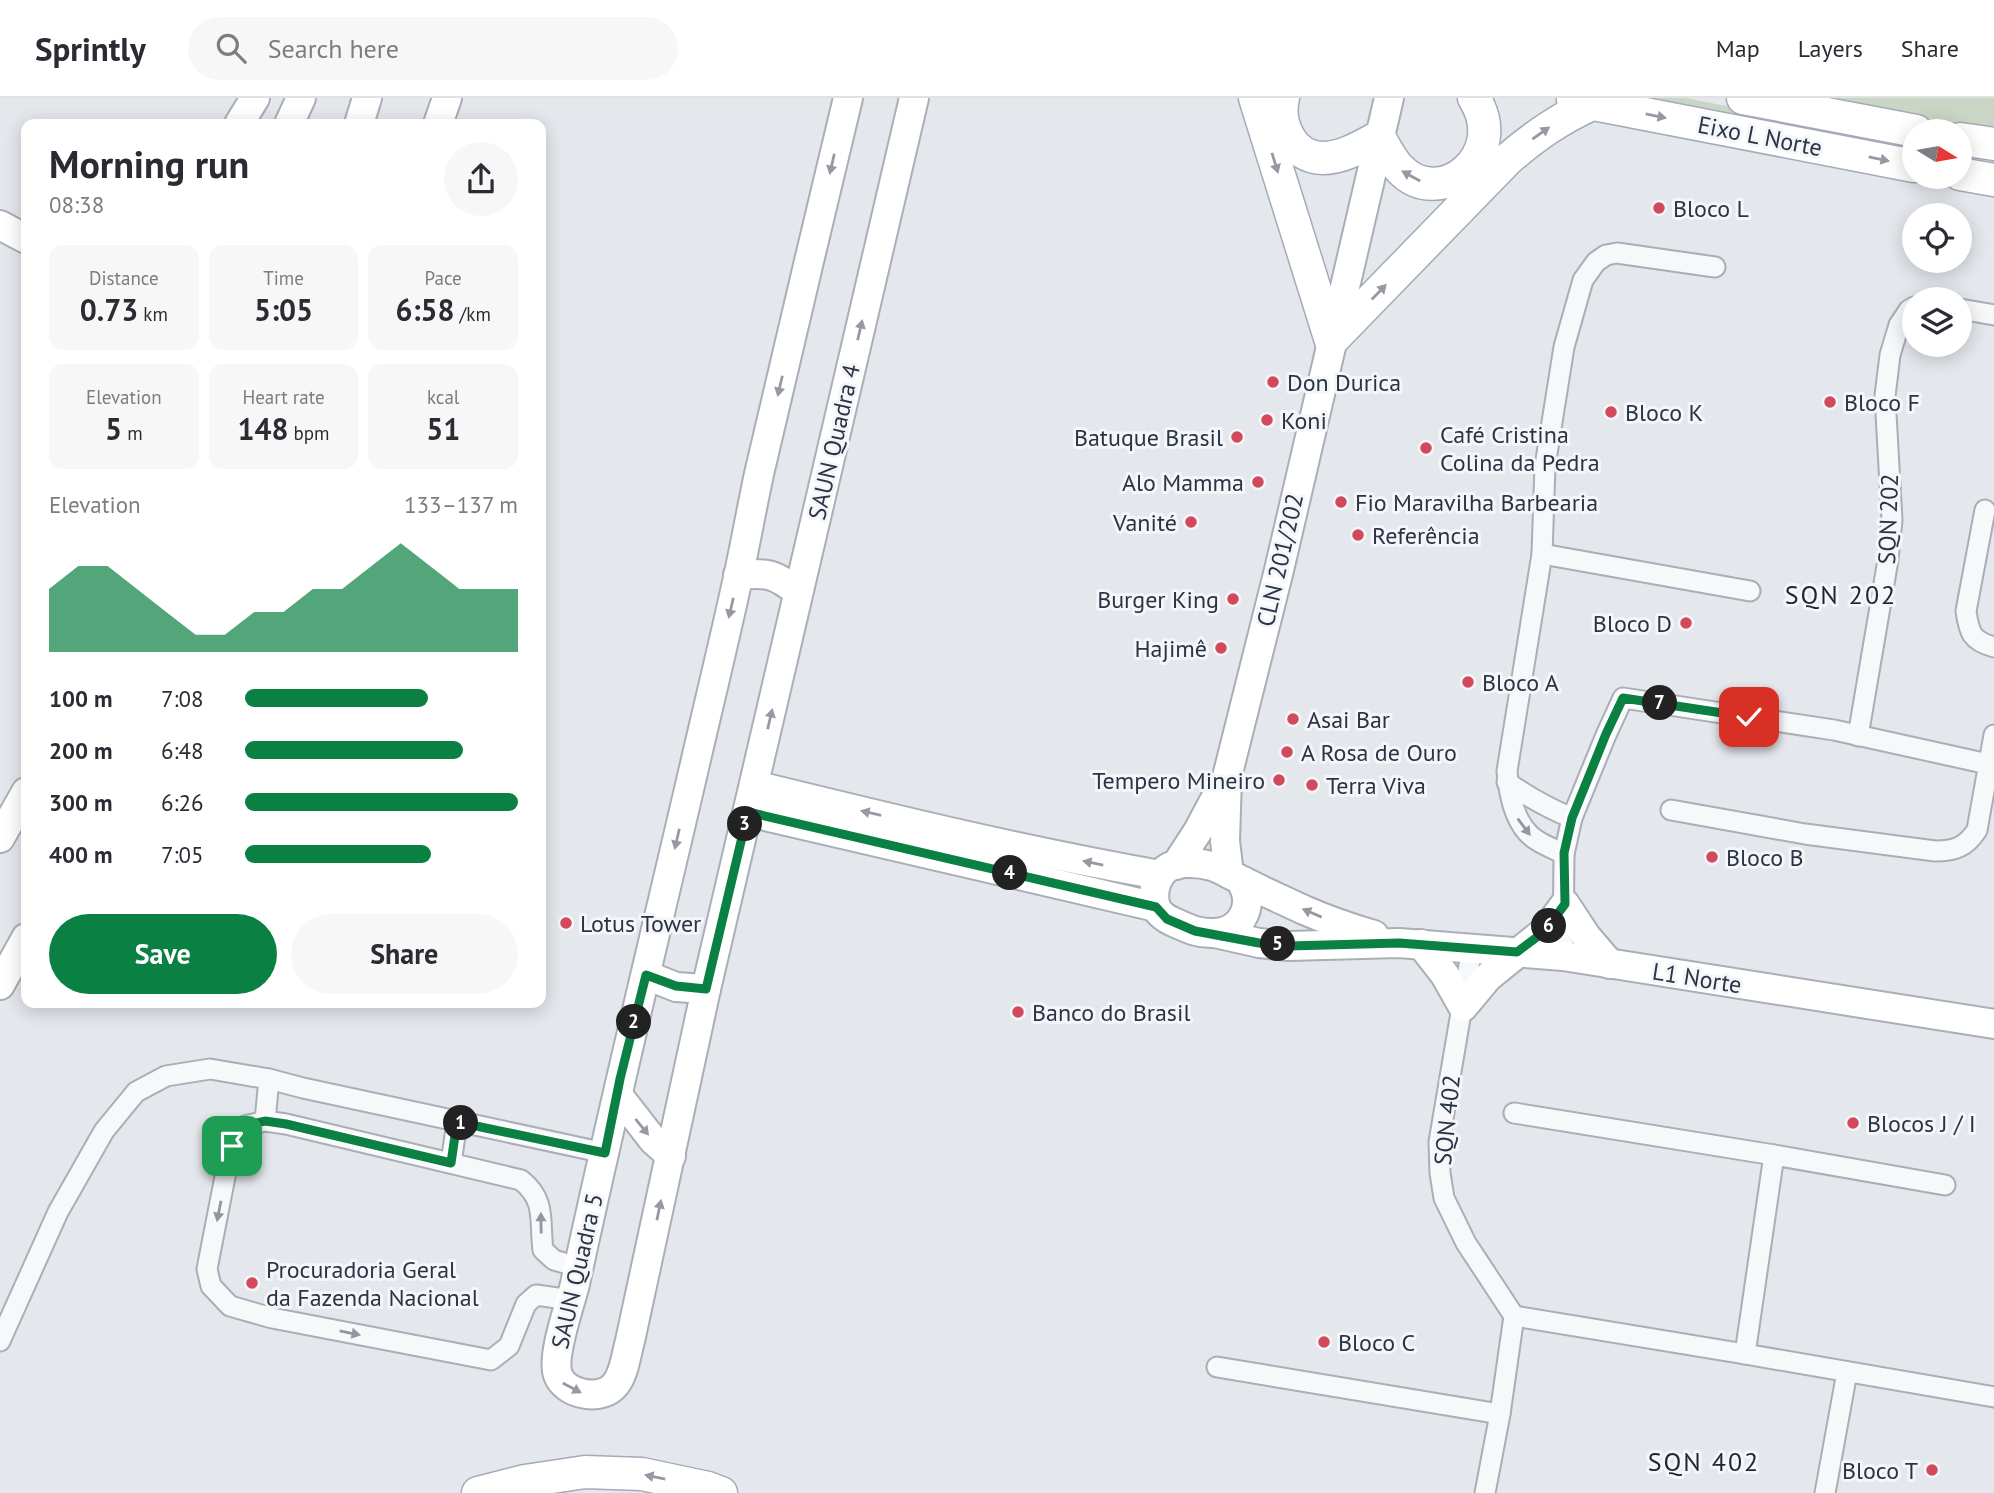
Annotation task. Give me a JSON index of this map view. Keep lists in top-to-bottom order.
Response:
{
  "streets": {
    "main road": ["Eixo L Norte"],
    "street": [
      "SAUN Quadra 4",
      "SQN 202",
      "CLN 201/202",
      "L1 Norte",
      "SQN 402",
      "SAUN Quadra 5"
    ]
  },
  "crossings": [
    ["SAUN Quadra 4", "SAUN Quadra 5"],
    ["CLN 201/202", "L1 Norte"],
    ["L1 Norte", "SQN 402"]
  ],
  "districts": ["SQN 202", "SQN 402"],
  "places": [
    "Bloco L",
    "Don Durica",
    "Bloco F",
    "Bloco K",
    "Koni",
    "Batuque Brasil",
    "Café Cristina Colina da Pedra",
    "Alo Mamma",
    "Fio Maravilha Barbearia",
    "Vanité",
    "Referência",
    "Burger King",
    "Bloco D",
    "Hajimê",
    "Bloco A",
    "Asai Bar",
    "A Rosa de Ouro",
    "Tempero Mineiro",
    "Terra Viva",
    "Bloco B",
    "Lotus Tower",
    "Banco do Brasil",
    "Blocos J / I",
    "Procuradoria Geral da Fazenda Nacional",
    "Bloco C",
    "Bloco T"
  ],
  "north": "right",
  "page": {
    "header": "Sprintly",
    "search": "Search here",
    "nav": ["Map", "Layers", "Share"],
    "heading": ["Morning run", "08:38"],
    "stats": [
      ["Distance", "0.73 km"],
      ["Time", "5:05"],
      ["Pace", "6:58 /km"],
      ["Elevation", "5 m"],
      ["Heart rate", "148 bpm"],
      ["kcal", "51"]
    ],
    "chart": ["Elevation", "133–137 m"],
    "list": [
      {
        "name": "100 m",
        "note": "7:08"
      },
      {
        "name": "200 m",
        "note": "6:48"
      },
      {
        "name": "300 m",
        "note": "6:26"
      },
      {
        "name": "400 m",
        "note": "7:05"
      }
    ],
    "pins": [
      "7",
      "3",
      "4",
      "6",
      "5",
      "2",
      "1"
    ],
    "buttons": ["Save", "Share"]
  }
}
